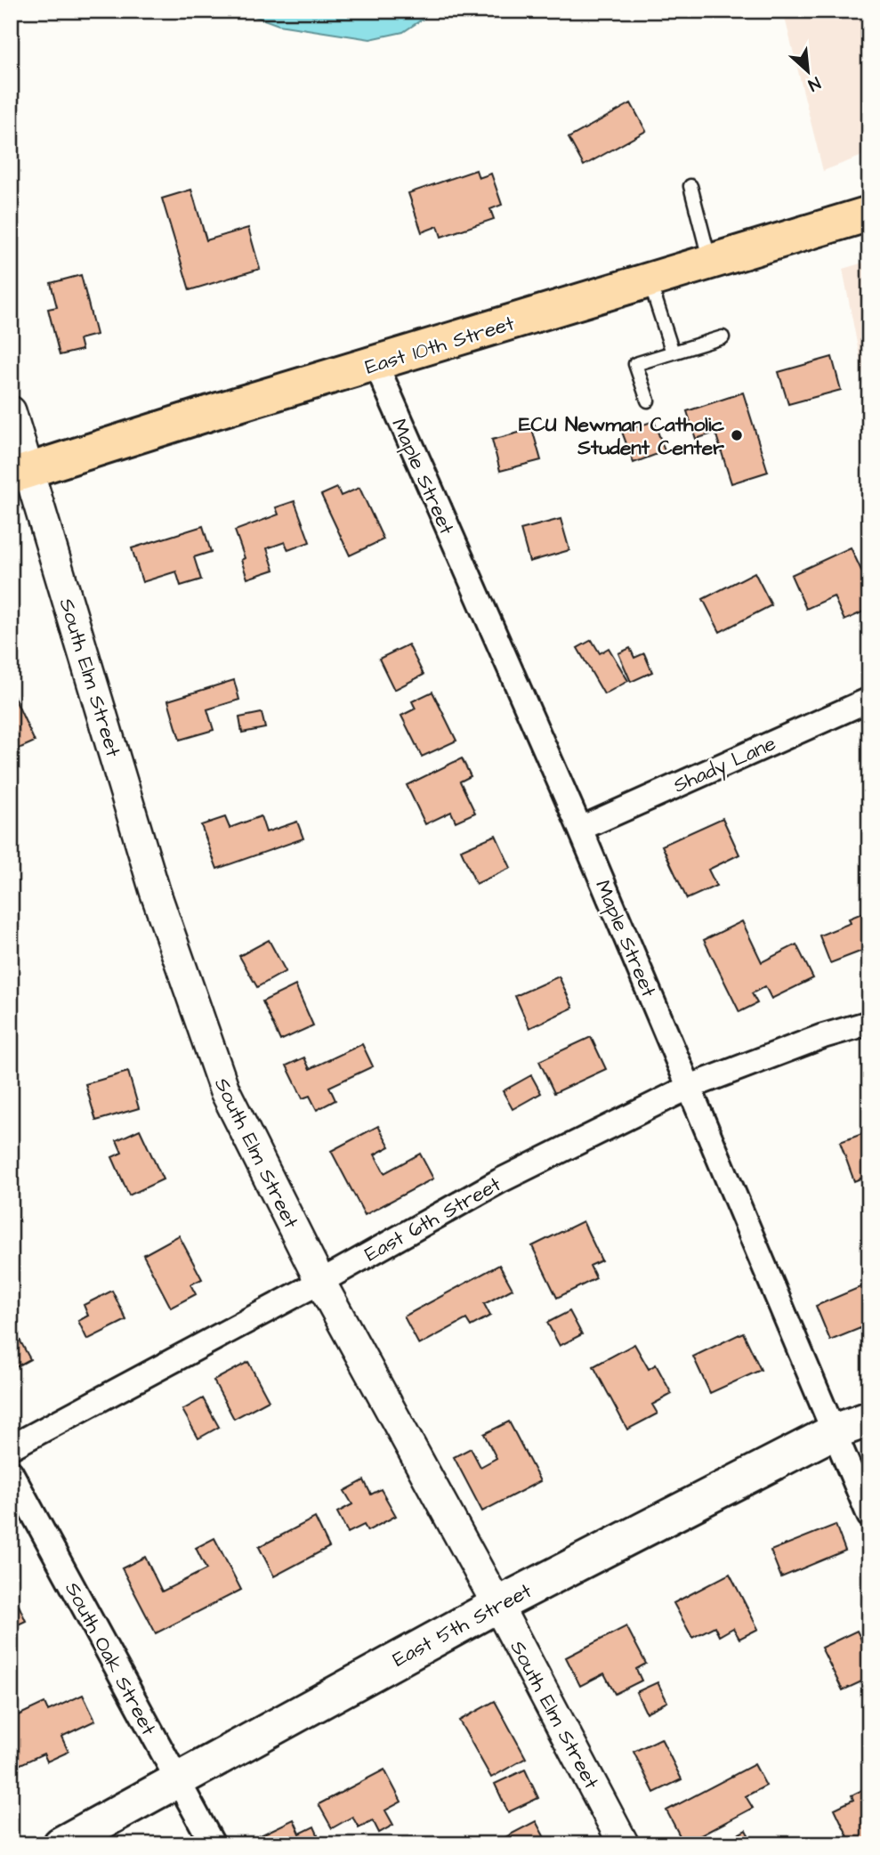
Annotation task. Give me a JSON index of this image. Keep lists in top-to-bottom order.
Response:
{
  "streets": {
    "main road": ["East 10th Street", "East 5th Street"],
    "street": [
      "Maple Street",
      "South Elm Street",
      "Shady Lane",
      "East 6th Street",
      "South Oak Street"
    ]
  },
  "crossings": [
    ["East 10th Street", "Maple Street"],
    ["East 10th Street", "South Elm Street"],
    ["Maple Street", "Shady Lane"],
    ["Maple Street", "East 6th Street"],
    ["Maple Street", "East 5th Street"],
    ["South Elm Street", "East 6th Street"],
    ["South Elm Street", "East 5th Street"],
    ["East 5th Street", "South Oak Street"]
  ],
  "places": ["ECU Newman Catholic Student Center"],
  "north": "bottom right"
}
